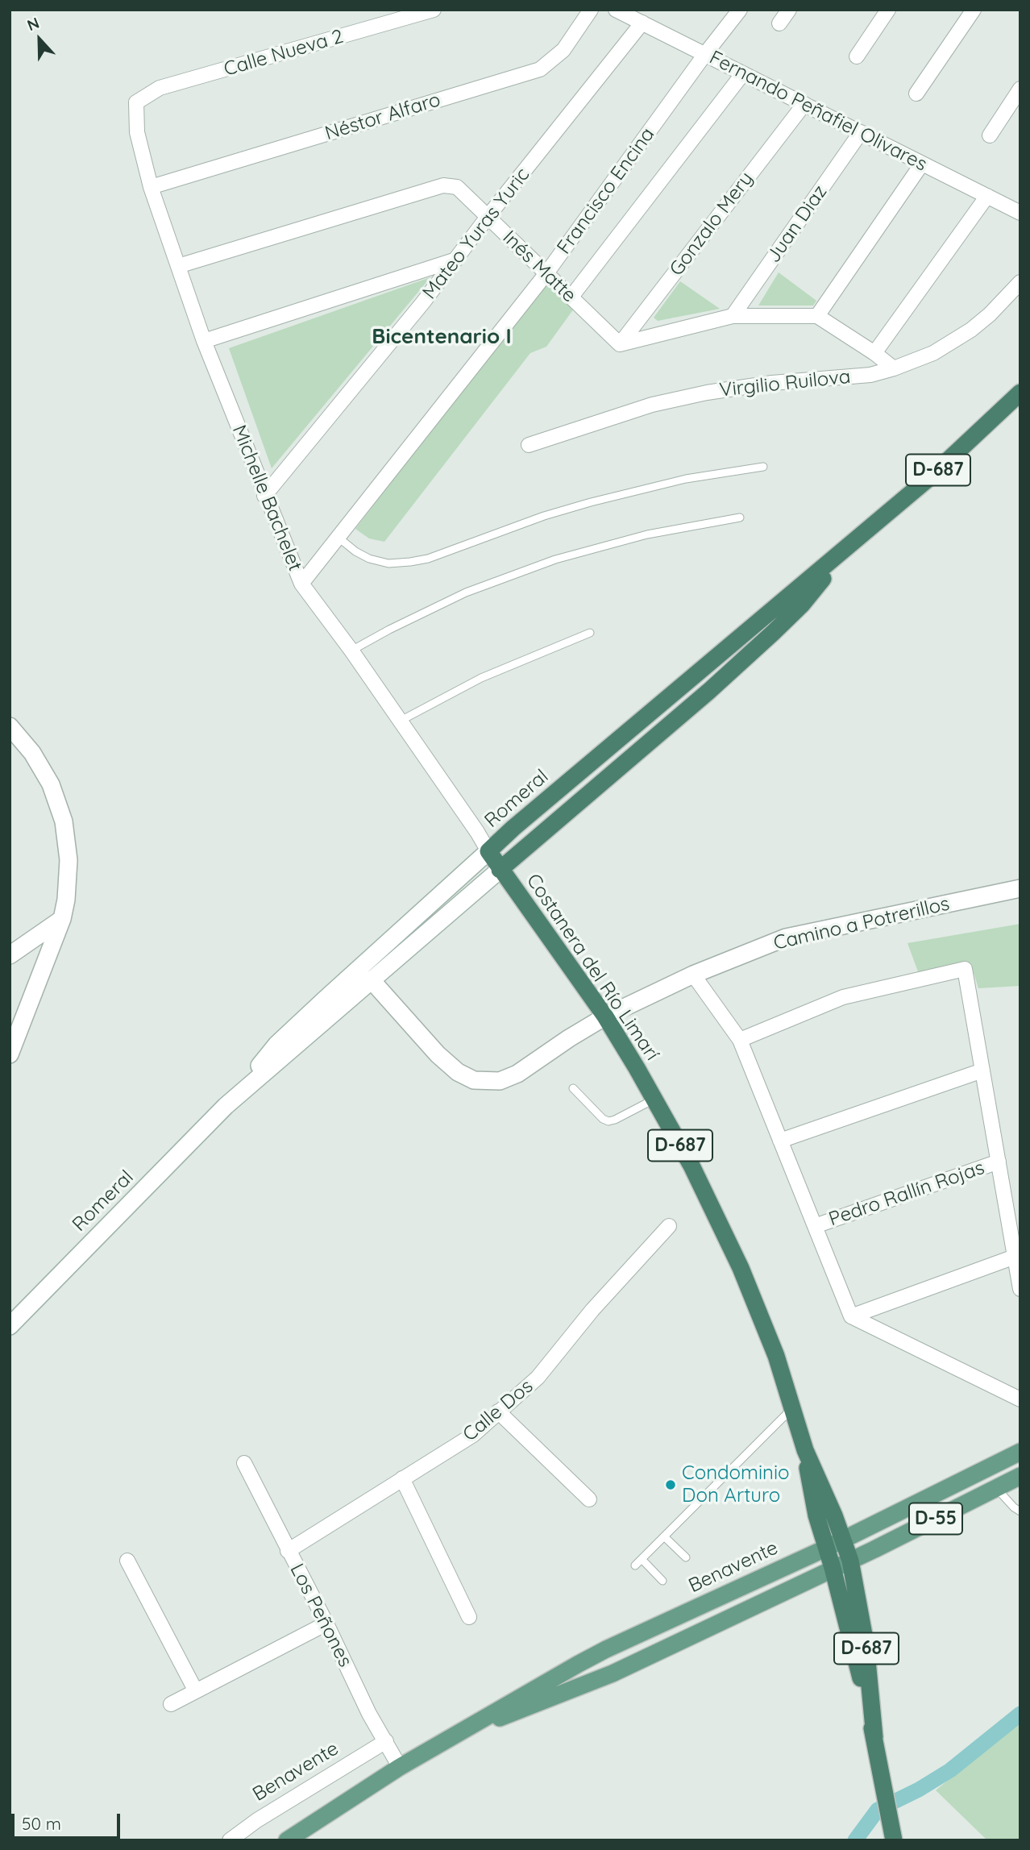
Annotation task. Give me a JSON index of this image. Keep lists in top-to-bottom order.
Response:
{
  "streets": {
    "highway": ["D-687", "Romeral", "Costanera del Río Limarí"],
    "main road": ["D-55", "Benavente"],
    "street": [
      "Calle Nueva 2",
      "Fernando Peñafiel Olivares",
      "Néstor Alfaro",
      "Francisco Encina",
      "Gonzalo Mery",
      "Juan Diaz",
      "Mateo Yuras Yuric",
      "Inés Matte",
      "Virgilio Ruilova",
      "Michelle Bachelet",
      "Camino a Potrerillos",
      "Pedro Rallín Rojas",
      "Calle Dos",
      "Los Peñones"
    ]
  },
  "crossings": [
    ["Calle Nueva 2", "Michelle Bachelet"],
    ["Fernando Peñafiel Olivares", "Francisco Encina"],
    ["Fernando Peñafiel Olivares", "Gonzalo Mery"],
    ["Fernando Peñafiel Olivares", "Juan Diaz"],
    ["Fernando Peñafiel Olivares", "Mateo Yuras Yuric"],
    ["Néstor Alfaro", "Michelle Bachelet"],
    ["Francisco Encina", "Inés Matte"],
    ["Francisco Encina", "Michelle Bachelet"],
    ["Gonzalo Mery", "Inés Matte"],
    ["Mateo Yuras Yuric", "Inés Matte"],
    ["Mateo Yuras Yuric", "Michelle Bachelet"],
    ["Inés Matte", "Michelle Bachelet"],
    ["Michelle Bachelet", "Romeral"],
    ["Michelle Bachelet", "Costanera del Río Limarí"],
    ["Romeral", "Camino a Potrerillos"],
    ["Romeral", "Costanera del Río Limarí"],
    ["Camino a Potrerillos", "Costanera del Río Limarí"],
    ["Costanera del Río Limarí", "Benavente"],
    ["Calle Dos", "Los Peñones"],
    ["Benavente", "Los Peñones"]
  ],
  "districts": ["Bicentenario I"],
  "places": ["Condominio Don Arturo"],
  "scale_bar": "50 m",
  "north": "top"
}
